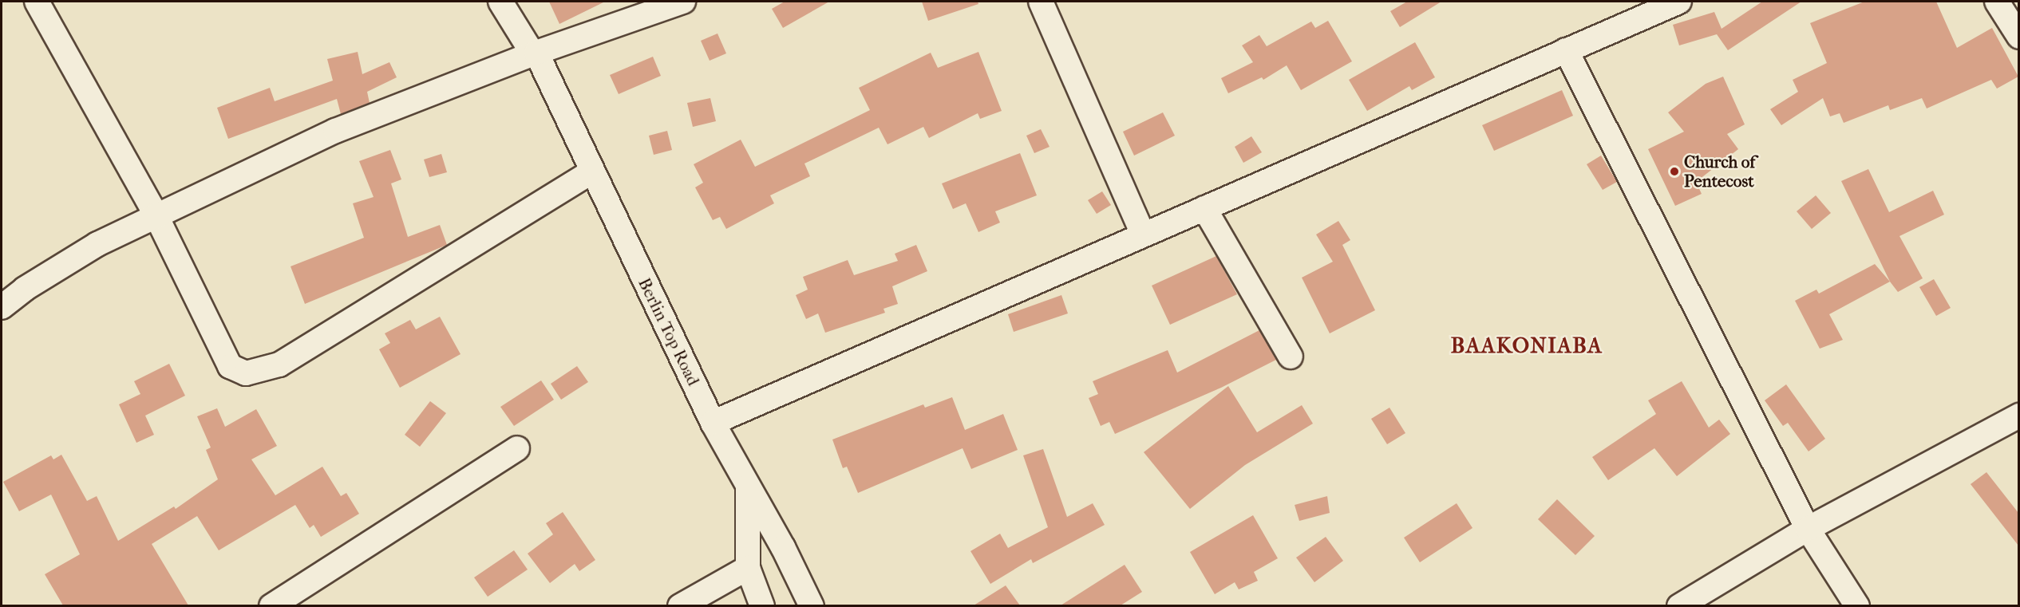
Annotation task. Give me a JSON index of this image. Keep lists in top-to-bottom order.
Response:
{
  "streets": {
    "street": ["Berlin Top Road"]
  },
  "districts": ["BAAKONIABA"],
  "places": ["Church of Pentecost"]
}
